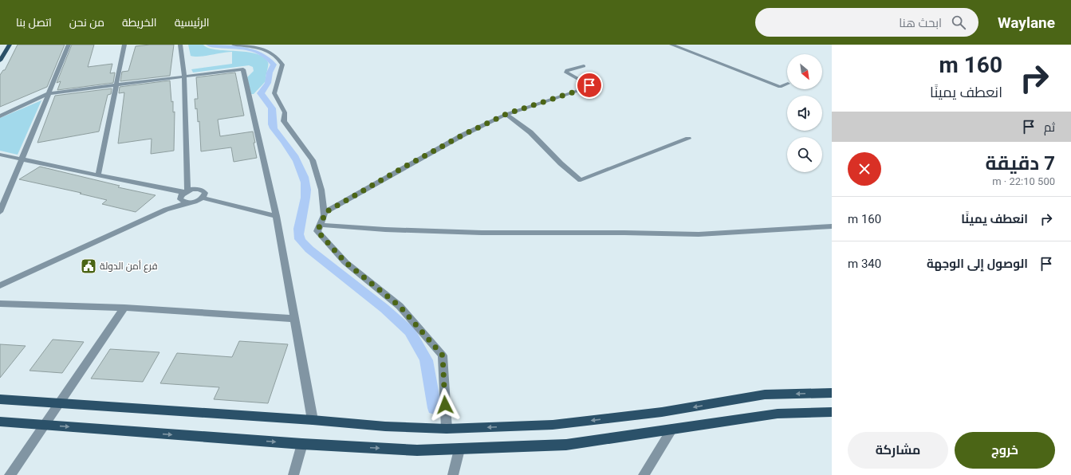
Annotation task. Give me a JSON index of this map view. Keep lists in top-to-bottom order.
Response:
{
  "places": {
    "public building": ["فرع أمن الدولة"]
  },
  "north": "bottom right",
  "page": {
    "header": "Waylane",
    "search": "ابحث هنا",
    "nav": [
      "الرئيسية",
      "الخريطة",
      "من نحن",
      "اتصل بنا"
    ],
    "turn": ["160 m", "انعطف يمينًا"],
    "then": "ثم",
    "heading": ["7 دقيقة", "500 m · 22:10"],
    "list": [
      {
        "name": "انعطف يمينًا",
        "value": "160 m"
      },
      {
        "name": "الوصول إلى الوجهة",
        "value": "340 m"
      }
    ],
    "buttons": ["خروج", "مشاركة"]
  }
}
